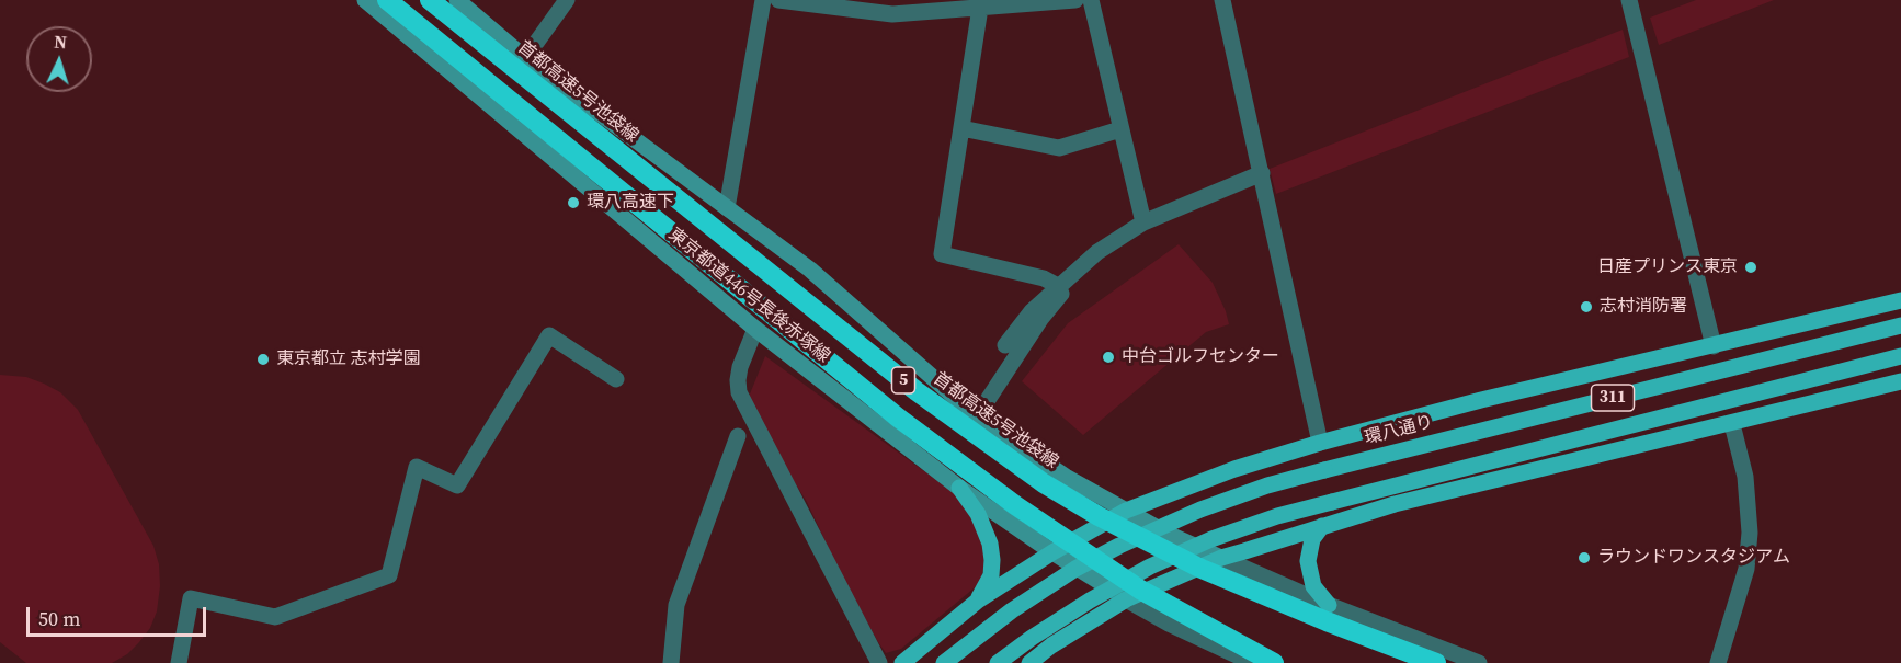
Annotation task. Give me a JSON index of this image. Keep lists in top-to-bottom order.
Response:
{
  "streets": {
    "highway": ["首都高速5号池袋線", "5"],
    "main road": ["東京都道446号長後赤塚線", "311", "環八通り"]
  },
  "places": [
    "環八高速下",
    "日産プリンス東京",
    "志村消防署",
    "中台ゴルフセンター",
    "東京都立 志村学園",
    "ラウンドワンスタジアム"
  ],
  "scale_bar": "50 m",
  "north": "top"
}
